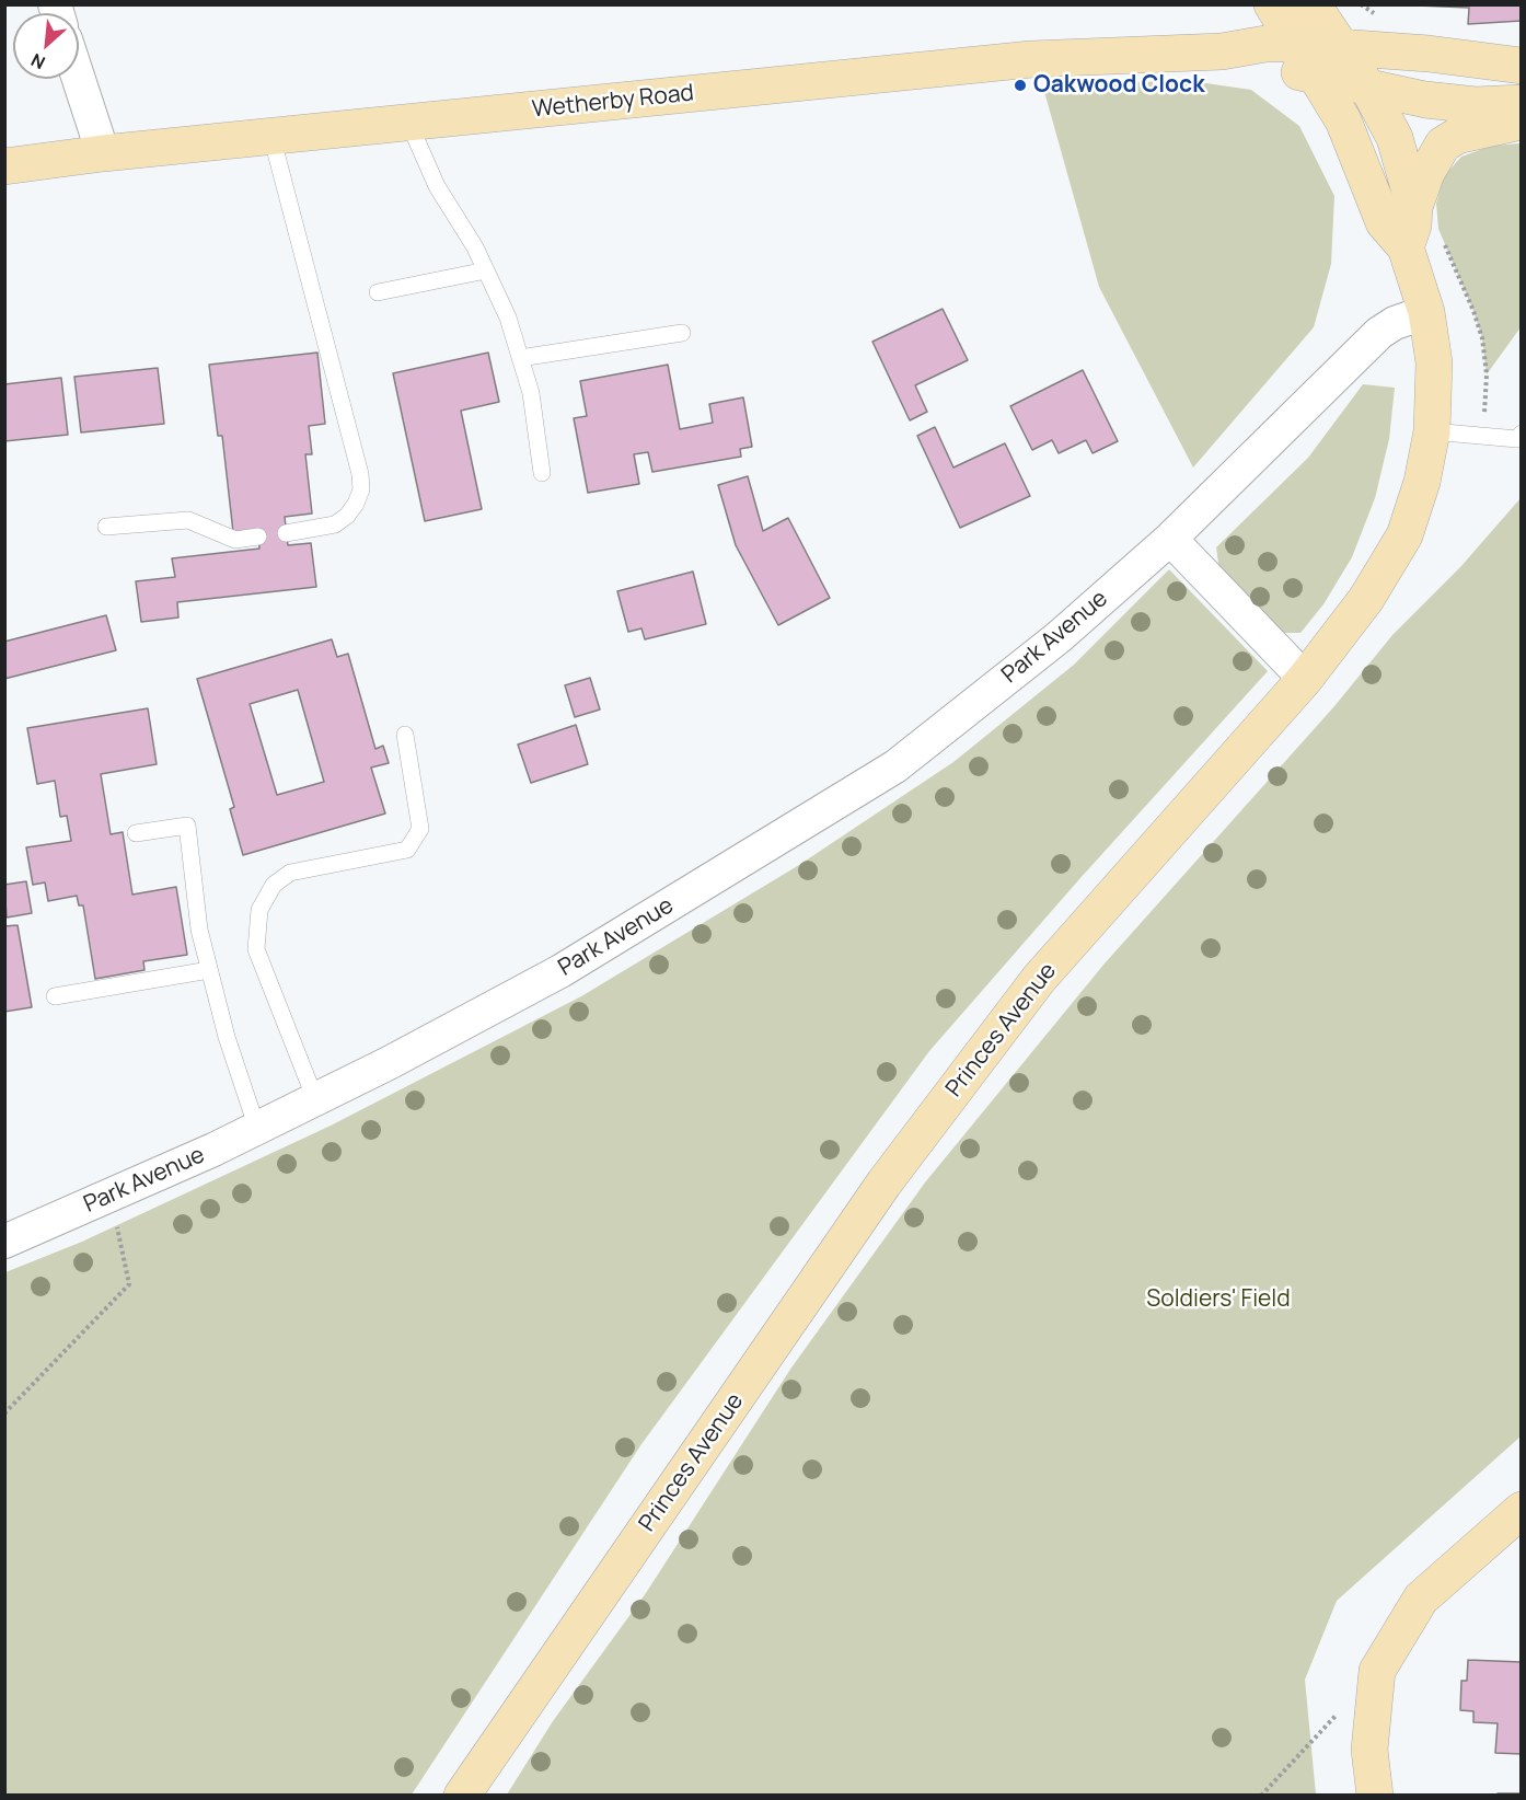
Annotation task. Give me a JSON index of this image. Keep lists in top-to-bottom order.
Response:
{
  "streets": {
    "street": ["Wetherby Road", "Park Avenue", "Princes Avenue"]
  },
  "crossings": [
    ["Wetherby Road", "Princes Avenue"],
    ["Park Avenue", "Princes Avenue"]
  ],
  "parks": ["Soldiers' Field"],
  "places": ["Oakwood Clock"],
  "north": "bottom left"
}
